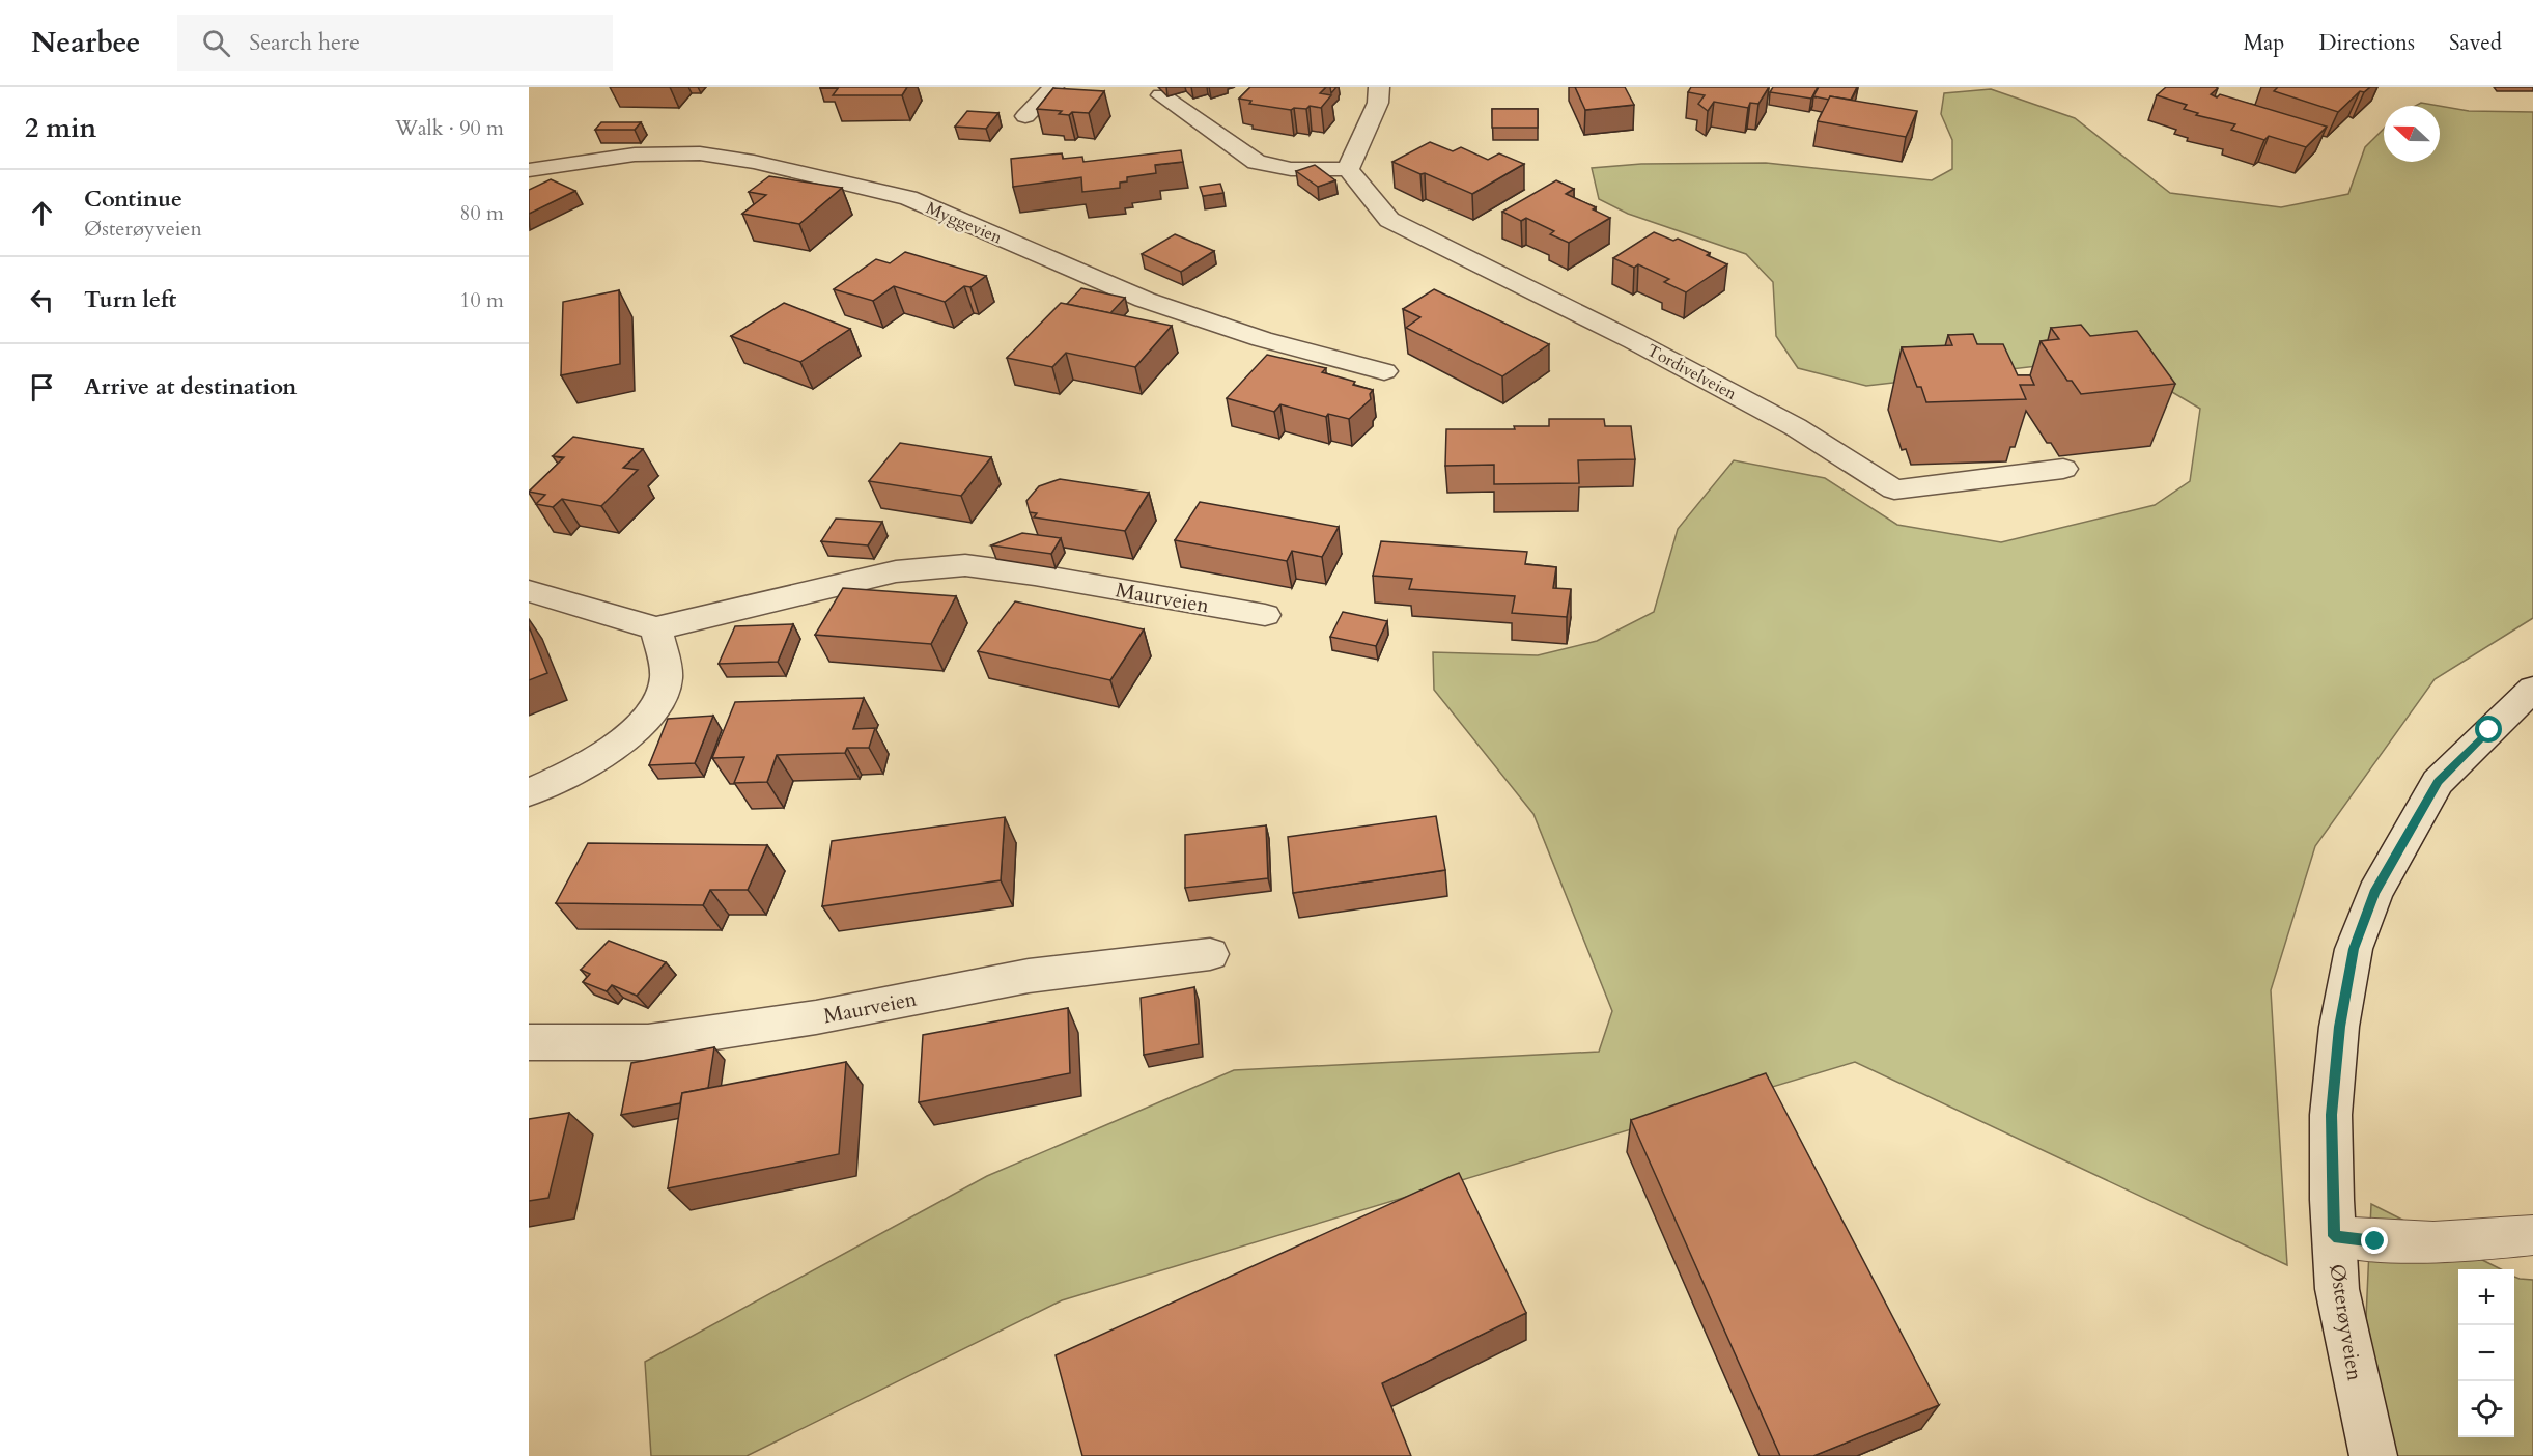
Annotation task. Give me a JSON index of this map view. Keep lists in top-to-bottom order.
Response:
{
  "streets": {
    "street": [
      "Myggevien",
      "Tordivelveien",
      "Maurveien",
      "Østerøyveien"
    ]
  },
  "north": "left",
  "page": {
    "header": "Nearbee",
    "search": "Search here",
    "nav": ["Map", "Directions", "Saved"],
    "heading": ["2 min", "Walk · 90 m"],
    "list": [
      ["Continue", "Østerøyveien", "80 m"],
      ["Turn left", "10 m"],
      "Arrive at destination"
    ],
    "map_buttons": ["+", "−"]
  }
}
